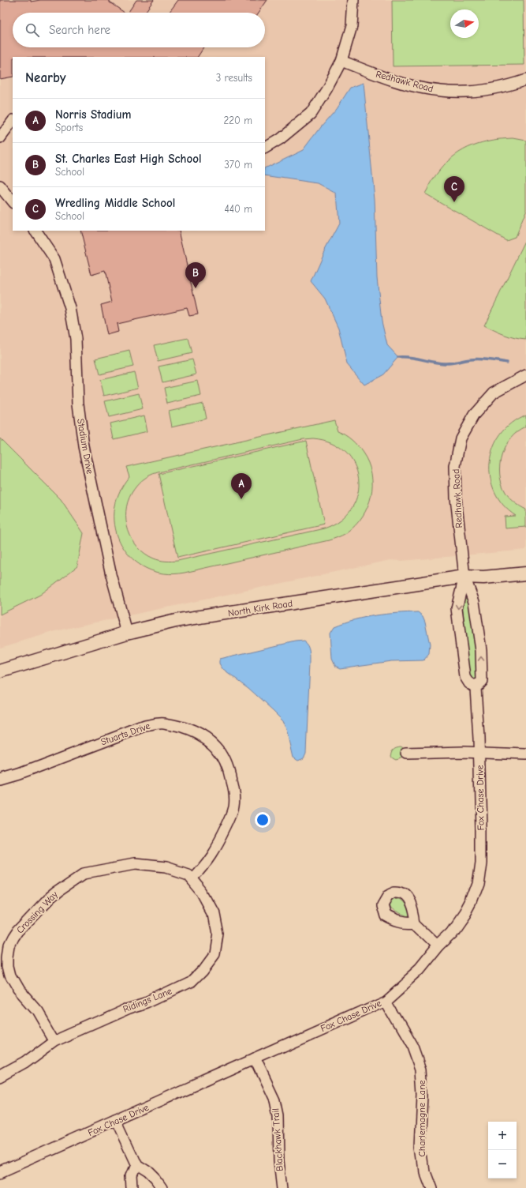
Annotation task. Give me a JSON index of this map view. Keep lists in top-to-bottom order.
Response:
{
  "streets": {
    "main road": ["North Kirk Road"],
    "street": [
      "Redhawk Road",
      "Stadium Drive",
      "Stuarts Drive",
      "Fox Chase Drive",
      "Crossing Way",
      "Ridings Lane",
      "Charlemagne Lane",
      "Blackhawk Trail"
    ]
  },
  "crossings": [
    ["Redhawk Road", "North Kirk Road"],
    ["Redhawk Road", "Fox Chase Drive"],
    ["Stadium Drive", "North Kirk Road"],
    ["North Kirk Road", "Fox Chase Drive"],
    ["Stuarts Drive", "Crossing Way"],
    ["Stuarts Drive", "Ridings Lane"],
    ["Fox Chase Drive", "Charlemagne Lane"],
    ["Fox Chase Drive", "Blackhawk Trail"],
    ["Crossing Way", "Ridings Lane"]
  ],
  "north": "right",
  "page": {
    "search": "Search here",
    "heading": ["Nearby", "3 results"],
    "list": [
      {
        "mark": "A",
        "name": "Norris Stadium",
        "note": "Sports",
        "value": "220 m"
      },
      {
        "mark": "B",
        "name": "St. Charles East High School",
        "note": "School",
        "value": "370 m"
      },
      {
        "mark": "C",
        "name": "Wredling Middle School",
        "note": "School",
        "value": "440 m"
      }
    ],
    "pins": ["C", "B", "A"],
    "map_buttons": ["+", "−"]
  }
}
